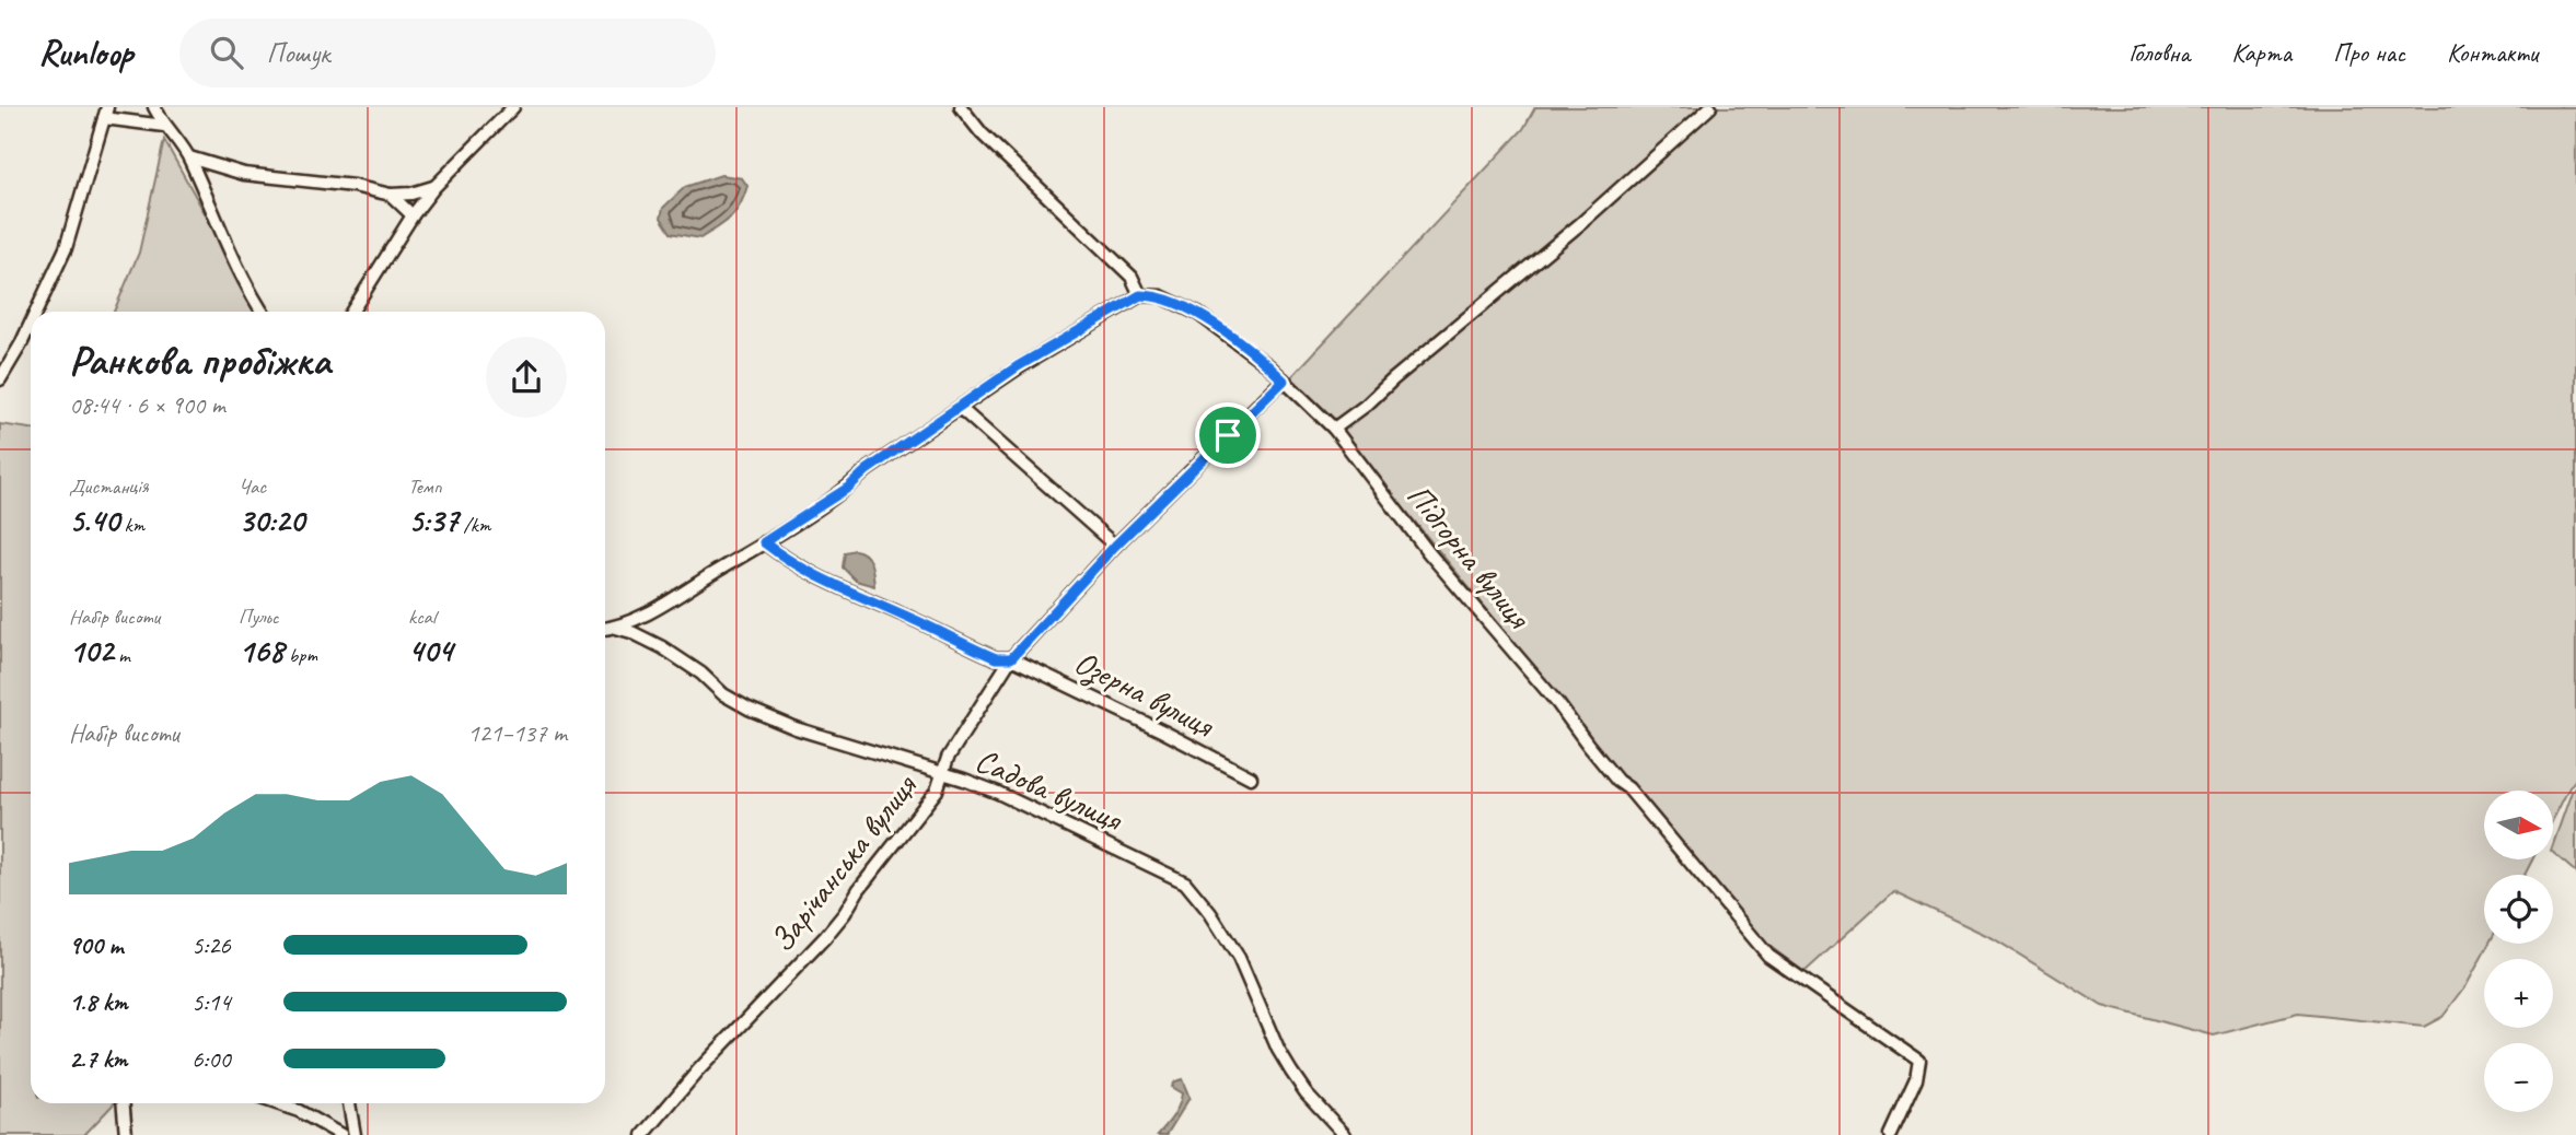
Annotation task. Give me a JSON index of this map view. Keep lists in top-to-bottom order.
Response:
{
  "streets": {
    "street": [
      "Підгорна вулиця",
      "Озерна вулиця",
      "Садова вулиця",
      "Зарічанська вулиця"
    ]
  },
  "crossings": [
    ["Підгорна вулиця", "Зарічанська вулиця"],
    ["Озерна вулиця", "Зарічанська вулиця"],
    ["Садова вулиця", "Зарічанська вулиця"]
  ],
  "north": "right",
  "page": {
    "header": "Runloop",
    "search": "Пошук",
    "nav": [
      "Головна",
      "Карта",
      "Про нас",
      "Контакти"
    ],
    "heading": ["Ранкова пробіжка", "08:44 · 6 × 900 m"],
    "stats": [
      ["Дистанція", "5.40 km"],
      ["Час", "30:20"],
      ["Темп", "5:37 /km"],
      ["Набір висоти", "102 m"],
      ["Пульс", "168 bpm"],
      ["kcal", "404"]
    ],
    "chart": ["Набір висоти", "121–137 m"],
    "map_buttons": ["+", "−"],
    "list": [
      {
        "name": "900 m",
        "note": "5:26"
      },
      {
        "name": "1.8 km",
        "note": "5:14"
      },
      {
        "name": "2.7 km",
        "note": "6:00"
      }
    ]
  }
}
